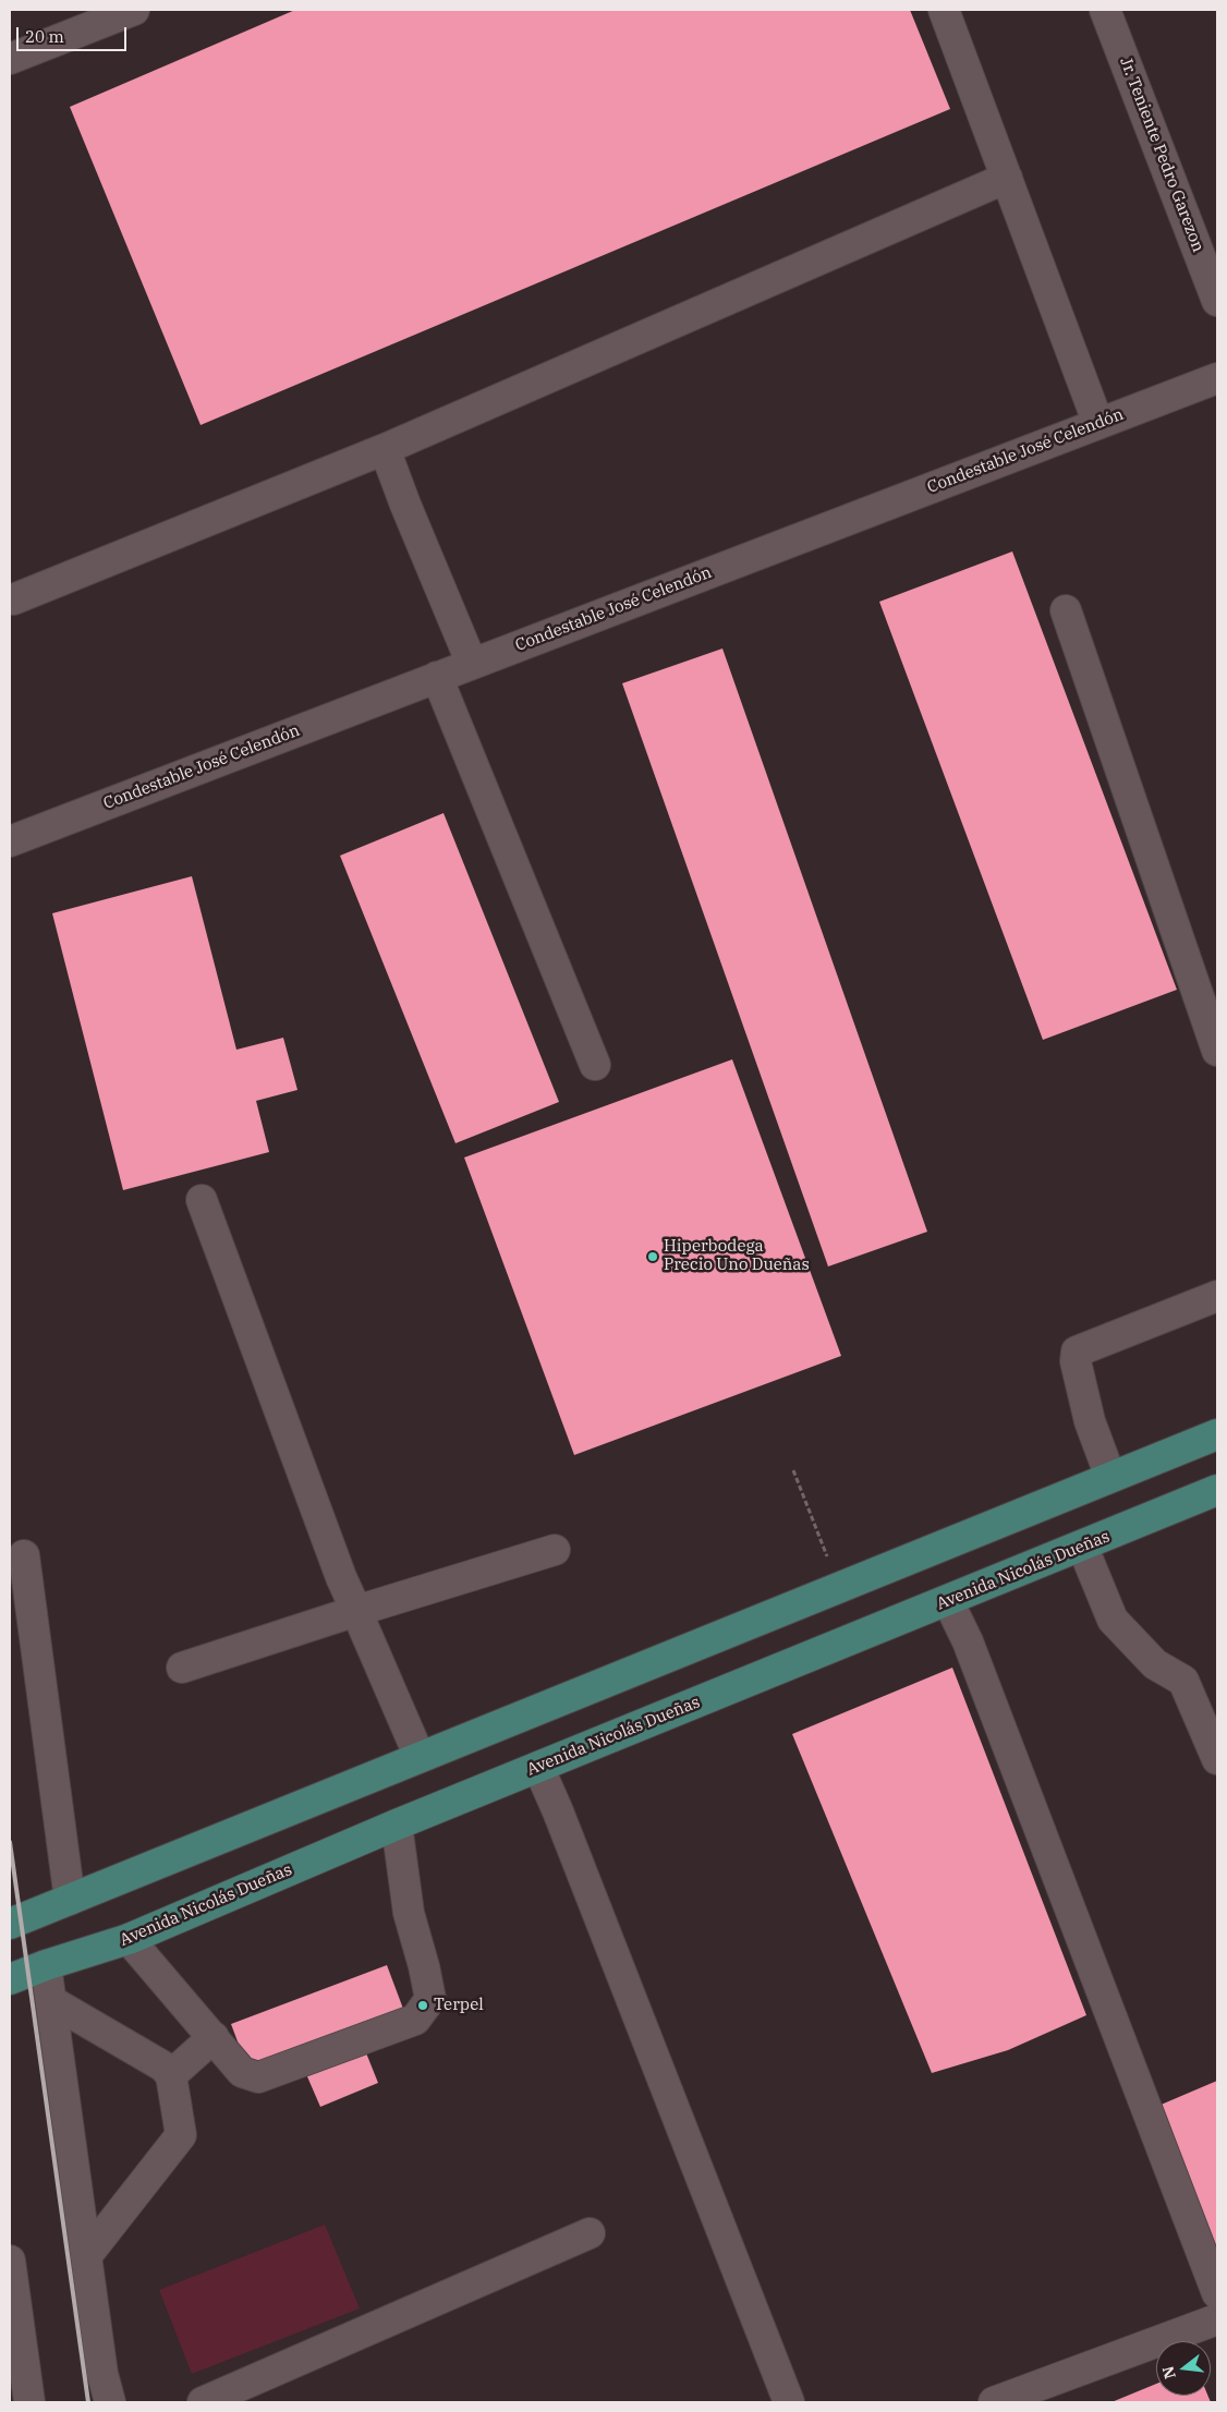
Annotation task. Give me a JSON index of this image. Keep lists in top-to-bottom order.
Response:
{
  "streets": {
    "main road": ["Avenida Nicolás Dueñas"],
    "street": ["Jr. Teniente Pedro Garezon", "Condestable José Celendón"]
  },
  "places": ["Hiperbodega Precio Uno Dueñas", "Terpel"],
  "scale_bar": "20 m",
  "north": "left"
}
